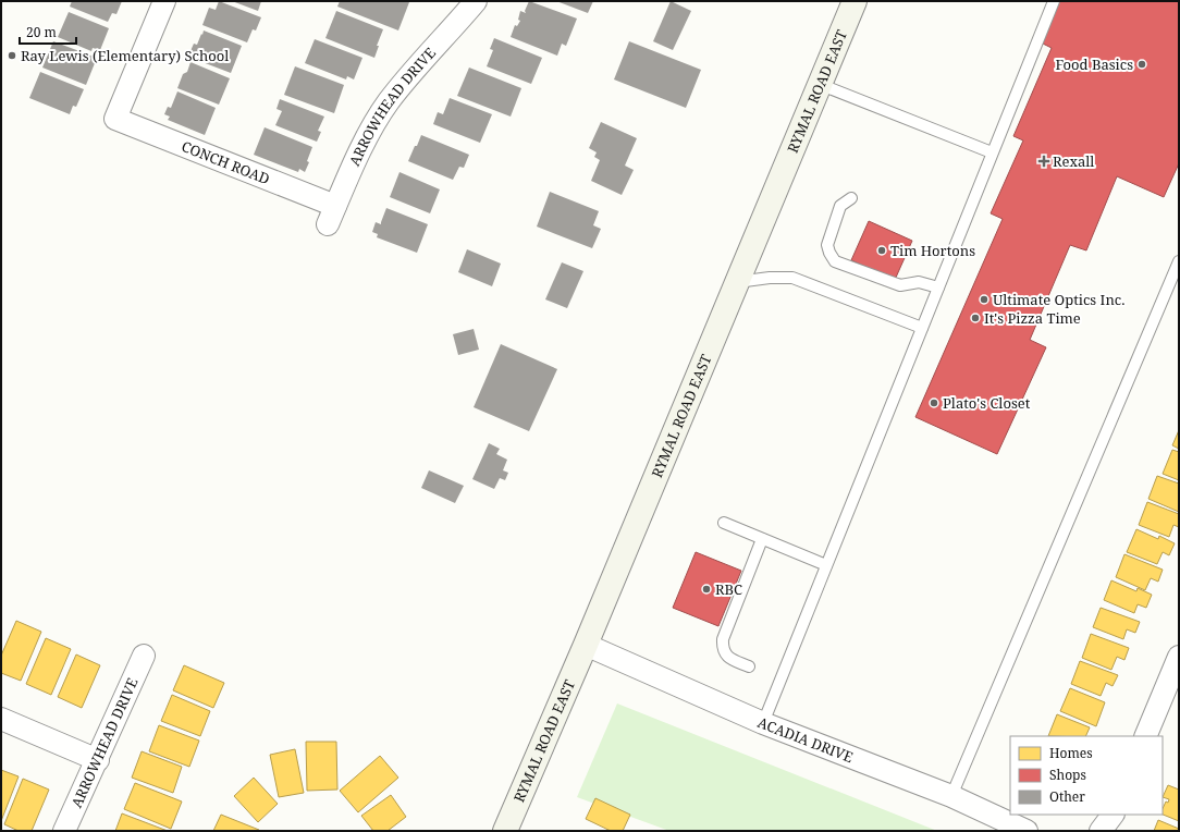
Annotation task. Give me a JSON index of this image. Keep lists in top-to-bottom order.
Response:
{
  "streets": {
    "main road": ["RYMAL ROAD EAST"],
    "street": ["ARROWHEAD DRIVE", "CONCH ROAD", "ACADIA DRIVE"]
  },
  "crossings": [
    ["RYMAL ROAD EAST", "ACADIA DRIVE"],
    ["ARROWHEAD DRIVE", "CONCH ROAD"]
  ],
  "places": {
    "other": [
      "Ray Lewis (Elementary) School",
      "Food Basics",
      "Tim Hortons",
      "Ultimate Optics Inc.",
      "It's Pizza Time",
      "Plato's Closet",
      "RBC"
    ],
    "health": ["Rexall"]
  },
  "legend": ["Homes", "Shops", "Other"],
  "scale_bar": "20 m"
}
